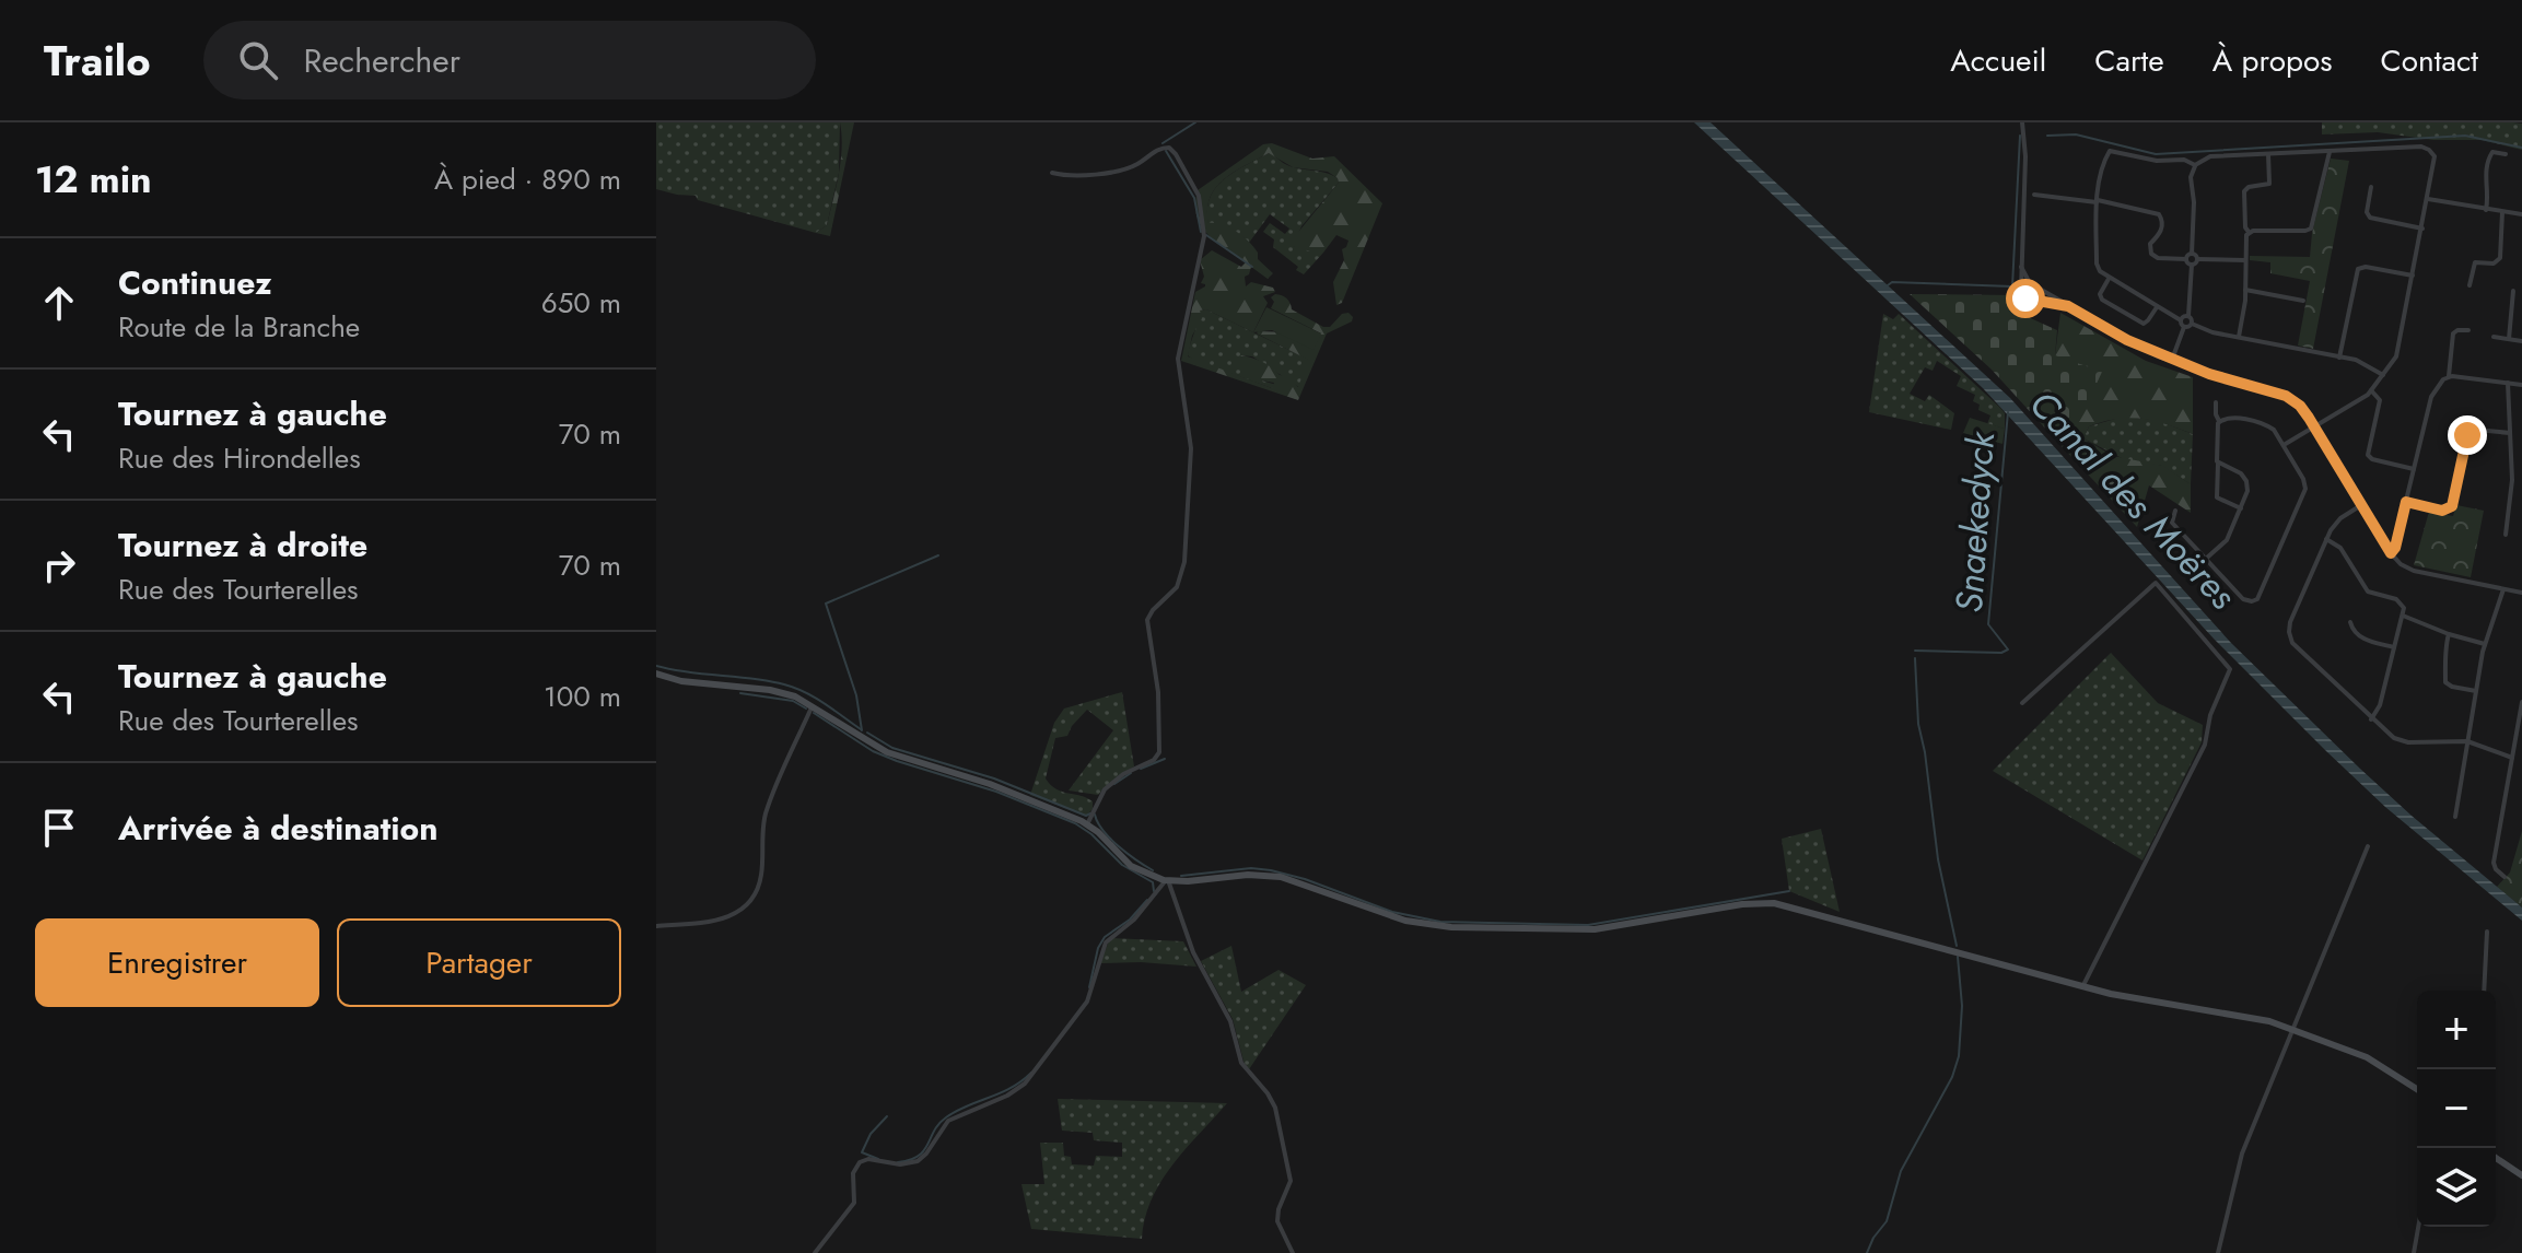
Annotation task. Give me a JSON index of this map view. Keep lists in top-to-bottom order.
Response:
{
  "water": ["Canal des Moëres", "Snaekedyck"],
  "page": {
    "header": "Trailo",
    "search": "Rechercher",
    "nav": [
      "Accueil",
      "Carte",
      "À propos",
      "Contact"
    ],
    "heading": ["12 min", "À pied · 890 m"],
    "list": [
      ["Continuez", "Route de la Branche", "650 m"],
      ["Tournez à gauche", "Rue des Hirondelles", "70 m"],
      ["Tournez à droite", "Rue des Tourterelles", "70 m"],
      ["Tournez à gauche", "Rue des Tourterelles", "100 m"],
      "Arrivée à destination"
    ],
    "buttons": ["Enregistrer", "Partager"],
    "map_buttons": ["+", "−"]
  }
}
